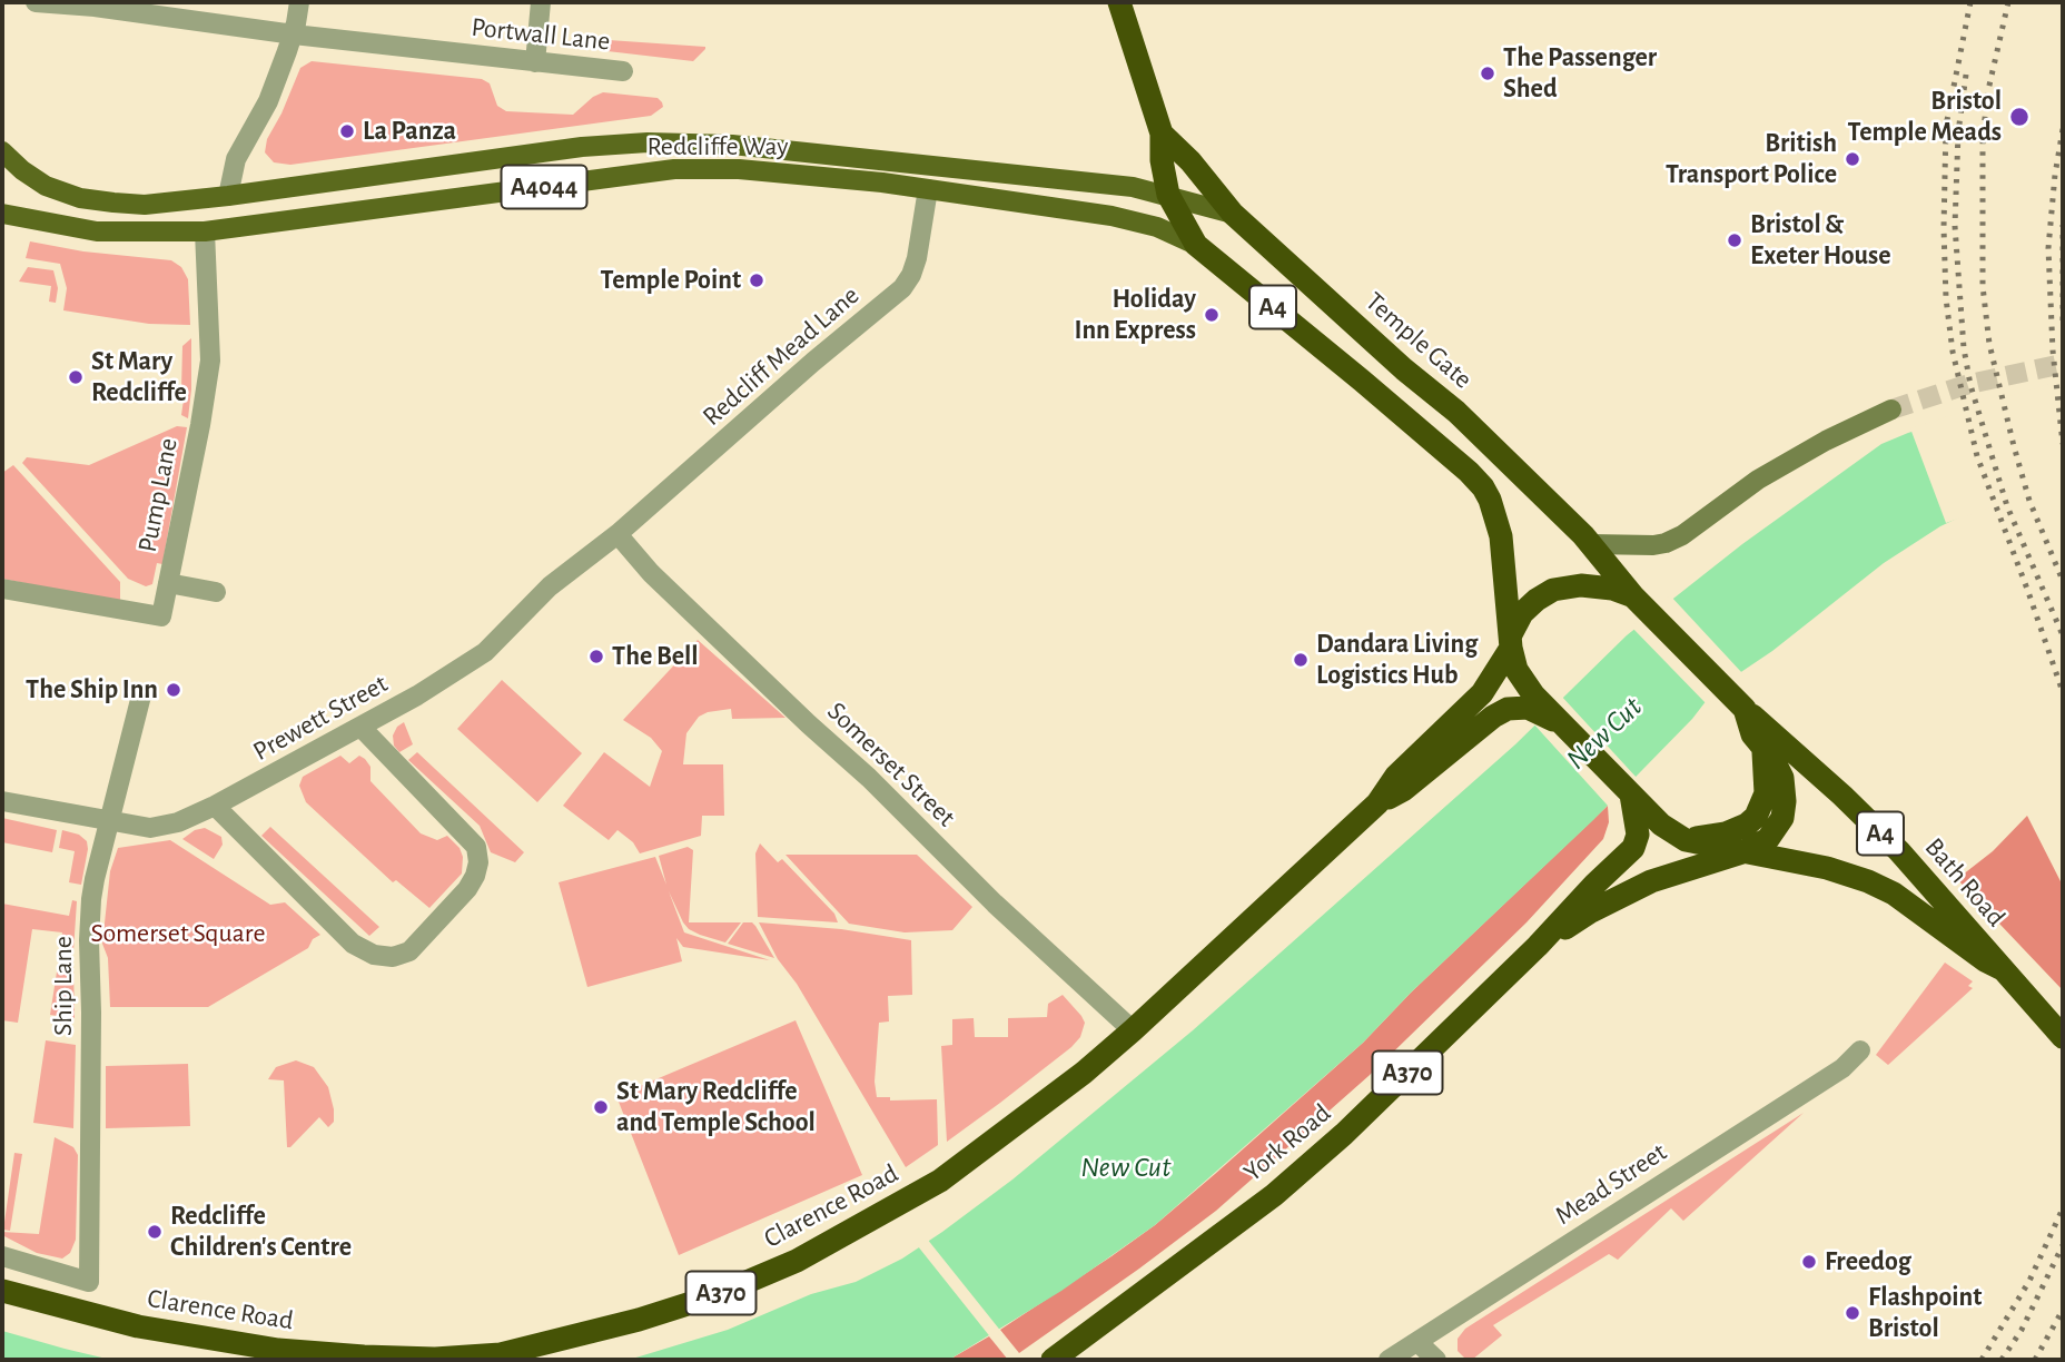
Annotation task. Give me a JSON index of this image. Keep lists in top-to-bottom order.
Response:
{
  "streets": {
    "highway": [
      "A4",
      "Temple Gate",
      "Bath Road",
      "A370",
      "York Road",
      "Clarence Road"
    ],
    "main road": ["Redcliffe Way", "A4044"],
    "street": [
      "Portwall Lane",
      "Redcliff Mead Lane",
      "Pump Lane",
      "Prewett Street",
      "Somerset Street",
      "Ship Lane",
      "Mead Street"
    ]
  },
  "crossings": [
    ["Redcliffe Way", "A4044"],
    ["Redcliffe Way", "A4"],
    ["Redcliffe Way", "Temple Gate"],
    ["Redcliffe Way", "Redcliff Mead Lane"],
    ["Redcliffe Way", "Pump Lane"],
    ["A4044", "Temple Gate"],
    ["A4", "Temple Gate"],
    ["A4", "Bath Road"],
    ["A4", "York Road"],
    ["A4", "Clarence Road"],
    ["Temple Gate", "Clarence Road"],
    ["Redcliff Mead Lane", "Prewett Street"],
    ["Redcliff Mead Lane", "Somerset Street"],
    ["Prewett Street", "Somerset Street"],
    ["Prewett Street", "Ship Lane"],
    ["Somerset Street", "Clarence Road"],
    ["Bath Road", "York Road"]
  ],
  "water": ["New Cut"],
  "parks": ["Somerset Square"],
  "places": [
    "The Passenger Shed",
    "Bristol Temple Meads",
    "La Panza",
    "British Transport Police",
    "Bristol & Exeter House",
    "Temple Point",
    "Holiday Inn Express",
    "St Mary Redcliffe",
    "The Bell",
    "Dandara Living Logistics Hub",
    "The Ship Inn",
    "St Mary Redcliffe and Temple School",
    "Redcliffe Children's Centre",
    "Freedog",
    "Flashpoint Bristol"
  ]
}
